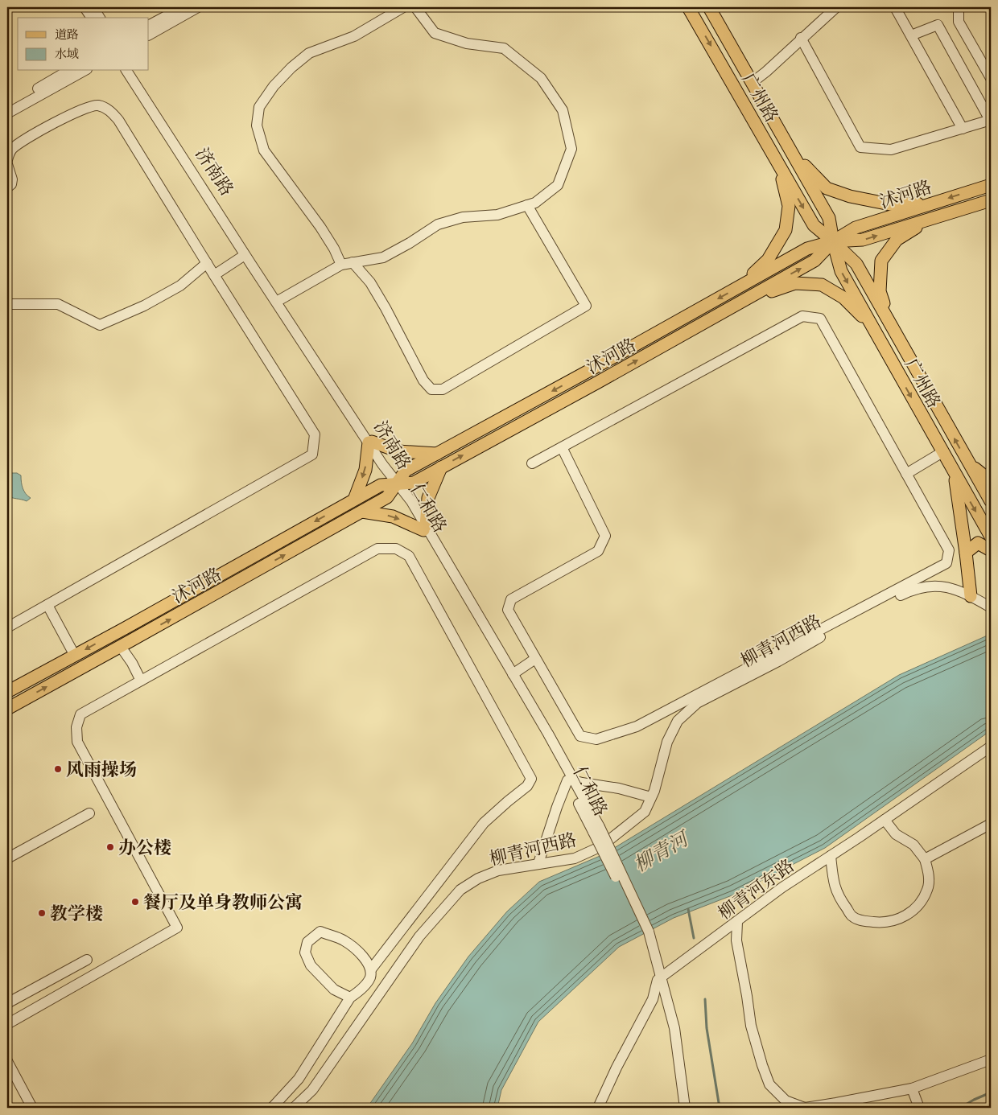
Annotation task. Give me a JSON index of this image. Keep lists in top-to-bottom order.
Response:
{
  "streets": {
    "main road": ["广州路", "沭河路"],
    "street": [
      "济南路",
      "仁和路",
      "柳青河西路",
      "柳青河东路"
    ]
  },
  "crossings": [
    ["广州路", "沭河路"],
    ["济南路", "沭河路"],
    ["济南路", "仁和路"],
    ["沭河路", "仁和路"],
    ["仁和路", "柳青河东路"]
  ],
  "water": ["柳青河"],
  "places": [
    "风雨操场",
    "办公楼",
    "餐厅及单身教师公寓",
    "教学楼"
  ],
  "legend": ["道路", "水域"]
}
